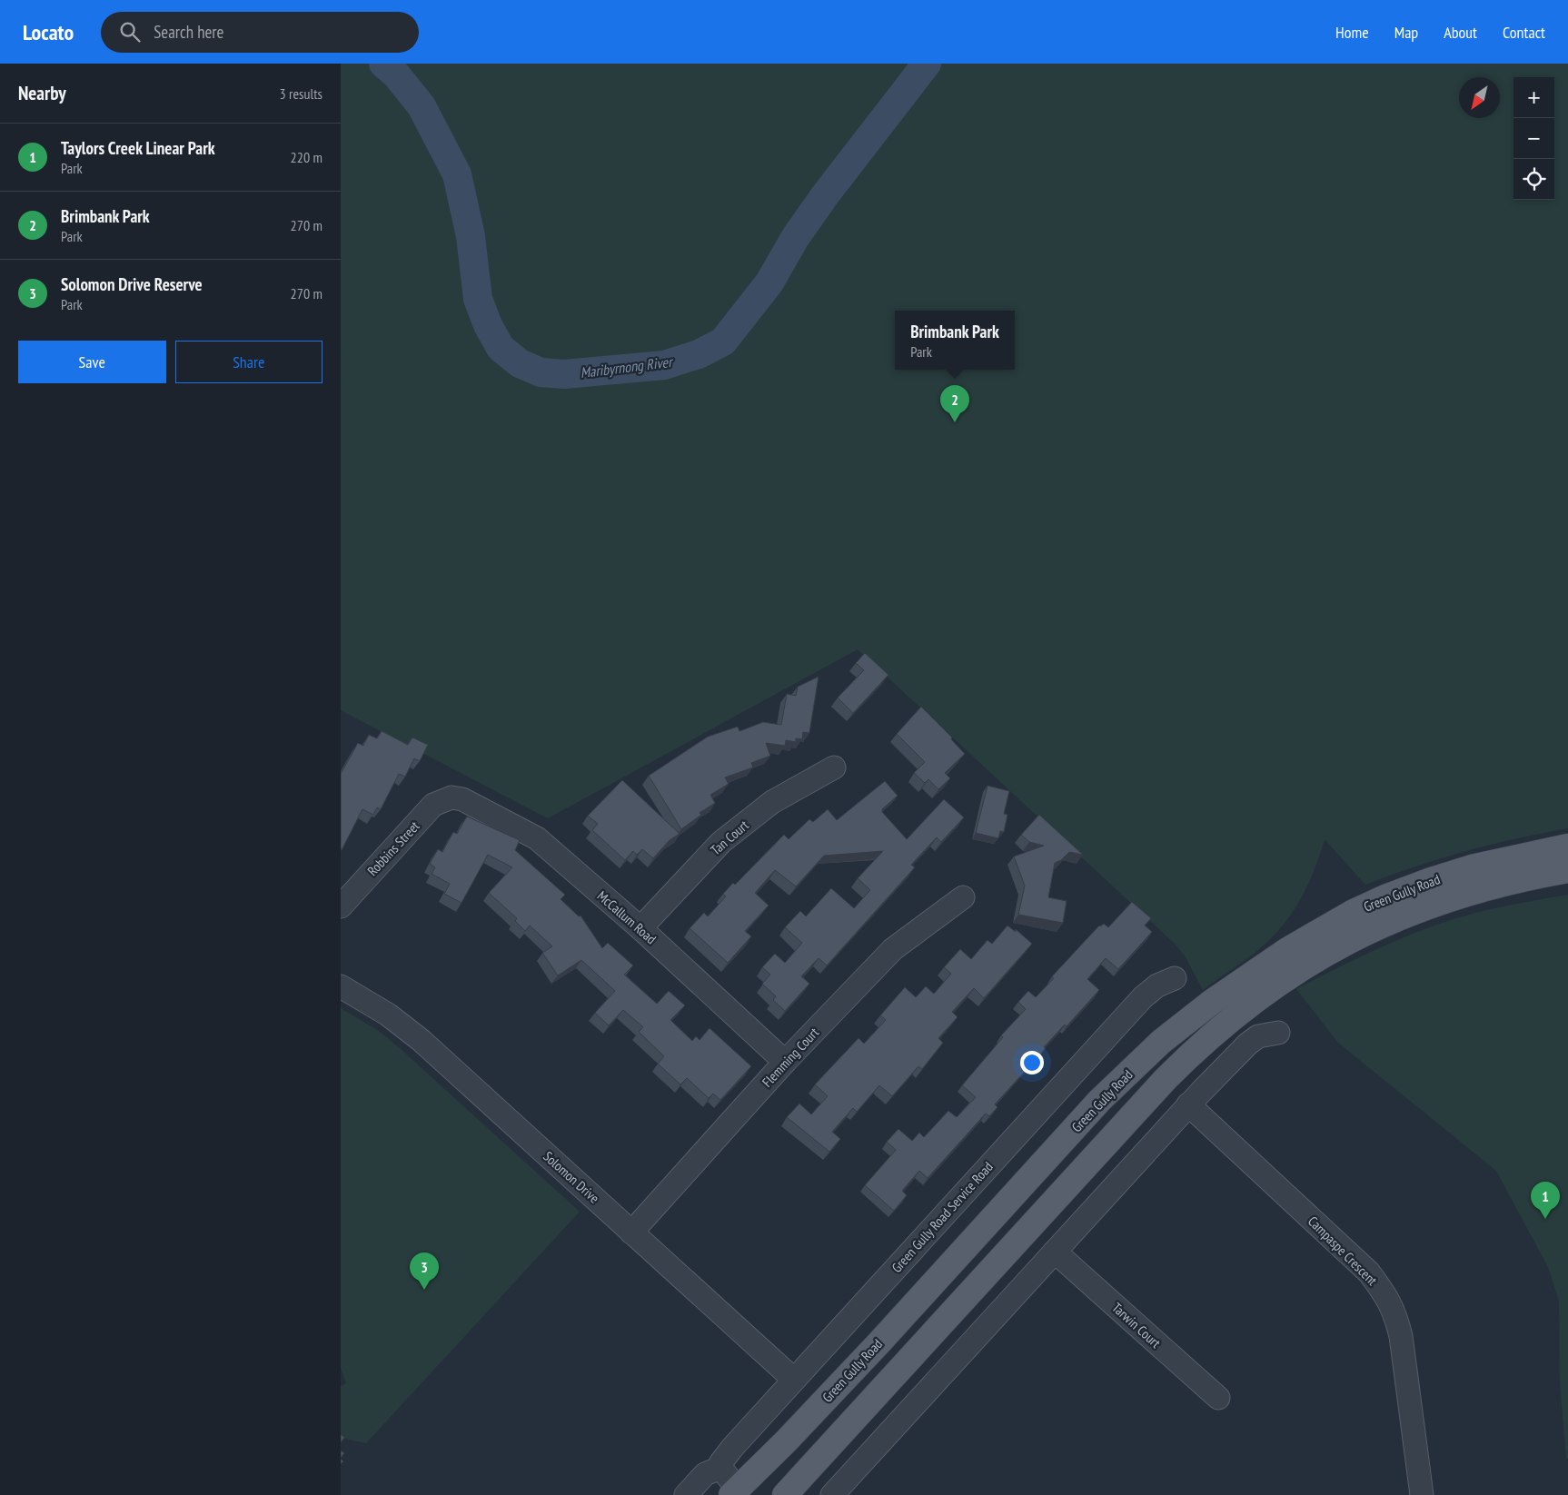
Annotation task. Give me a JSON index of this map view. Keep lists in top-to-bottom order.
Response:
{
  "streets": {
    "main road": ["Green Gully Road"],
    "street": [
      "Tan Court",
      "Robbins Street",
      "McCallum Road",
      "Flemming Court",
      "Solomon Drive",
      "Green Gully Road Service Road",
      "Campaspe Crescent",
      "Tarwin Court"
    ]
  },
  "crossings": [
    ["Tan Court", "McCallum Road"],
    ["Robbins Street", "McCallum Road"],
    ["McCallum Road", "Flemming Court"],
    ["Flemming Court", "Solomon Drive"],
    ["Solomon Drive", "Green Gully Road Service Road"]
  ],
  "water": ["Maribyrnong River"],
  "north": "bottom left",
  "page": {
    "header": "Locato",
    "search": "Search here",
    "nav": [
      "Home",
      "Map",
      "About",
      "Contact"
    ],
    "heading": ["Nearby", "3 results"],
    "map_buttons": ["+", "−"],
    "list": [
      {
        "mark": "1",
        "name": "Taylors Creek Linear Park",
        "note": "Park",
        "value": "220 m"
      },
      {
        "mark": "2",
        "name": "Brimbank Park",
        "note": "Park",
        "value": "270 m"
      },
      {
        "mark": "3",
        "name": "Solomon Drive Reserve",
        "note": "Park",
        "value": "270 m"
      }
    ],
    "popup": ["Brimbank Park", "Park"],
    "buttons": ["Save", "Share"],
    "pins": ["2", "1", "3"]
  }
}
